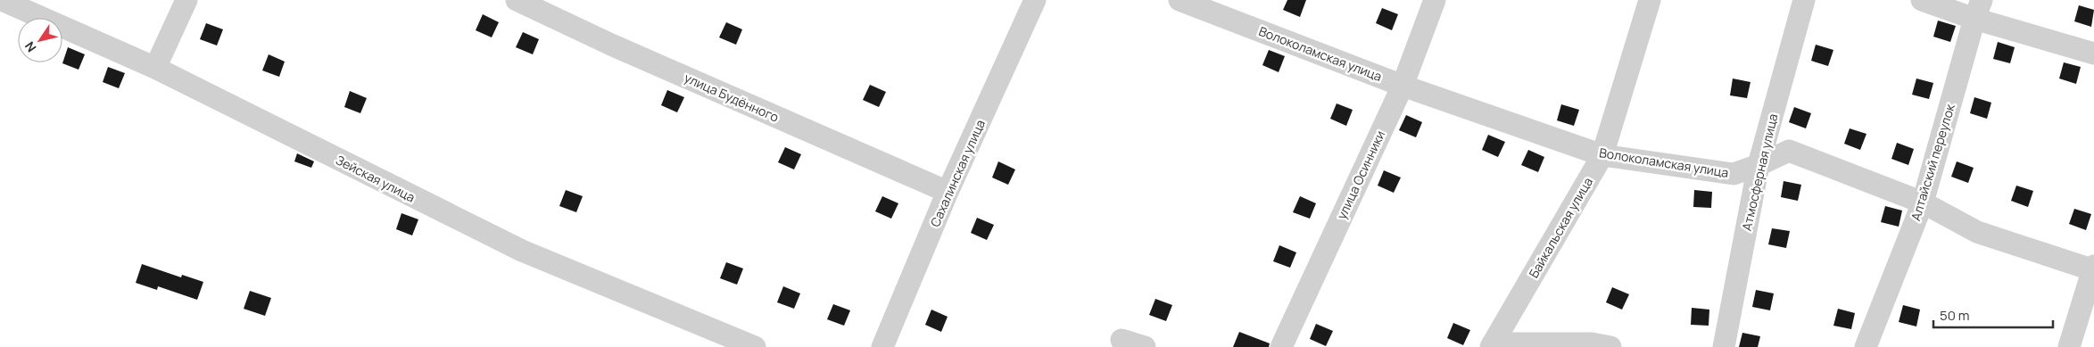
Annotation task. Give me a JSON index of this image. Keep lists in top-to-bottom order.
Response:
{
  "streets": {
    "street": [
      "Волоколамская улица",
      "улица Будённого",
      "Алтайский переулок",
      "Атмосферная улица",
      "Сахалинская улица",
      "улица Осинники",
      "Зейская улица",
      "Байкальская улица"
    ]
  },
  "crossings": [
    ["Волоколамская улица", "Алтайский переулок"],
    ["Волоколамская улица", "Атмосферная улица"],
    ["Волоколамская улица", "улица Осинники"],
    ["Волоколамская улица", "Байкальская улица"],
    ["улица Будённого", "Сахалинская улица"]
  ],
  "scale_bar": "50 m",
  "north": "bottom left"
}
